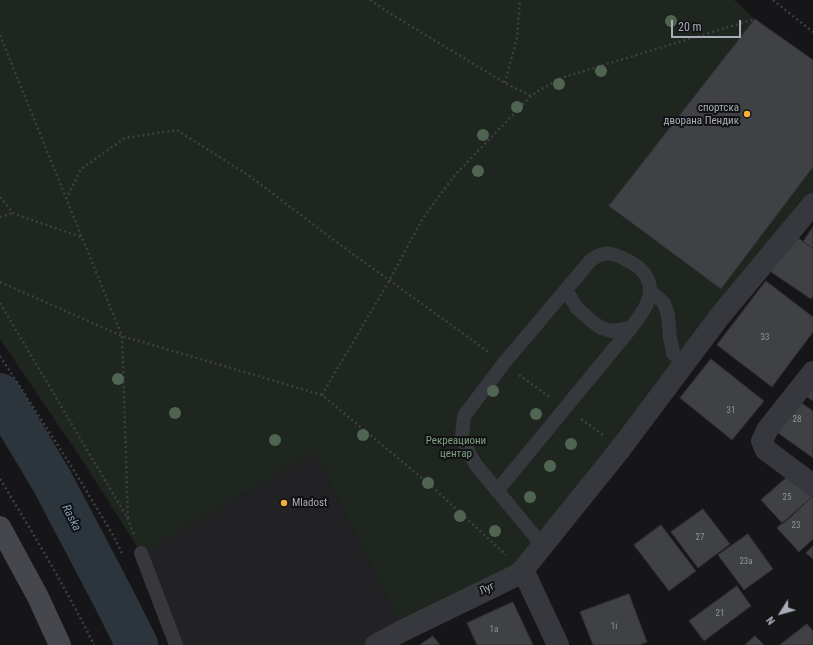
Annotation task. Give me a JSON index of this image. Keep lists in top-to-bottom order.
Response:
{
  "streets": {
    "street": ["Луг"]
  },
  "water": ["Raska"],
  "parks": ["Рекреациони центар"],
  "places": ["спортска дворана Пендик", "Mladost"],
  "house_numbers": [
    "33",
    "31",
    "28",
    "25",
    "23",
    "27",
    "23a",
    "21",
    "1i",
    "1a"
  ],
  "scale_bar": "20 m",
  "north": "bottom left"
}
